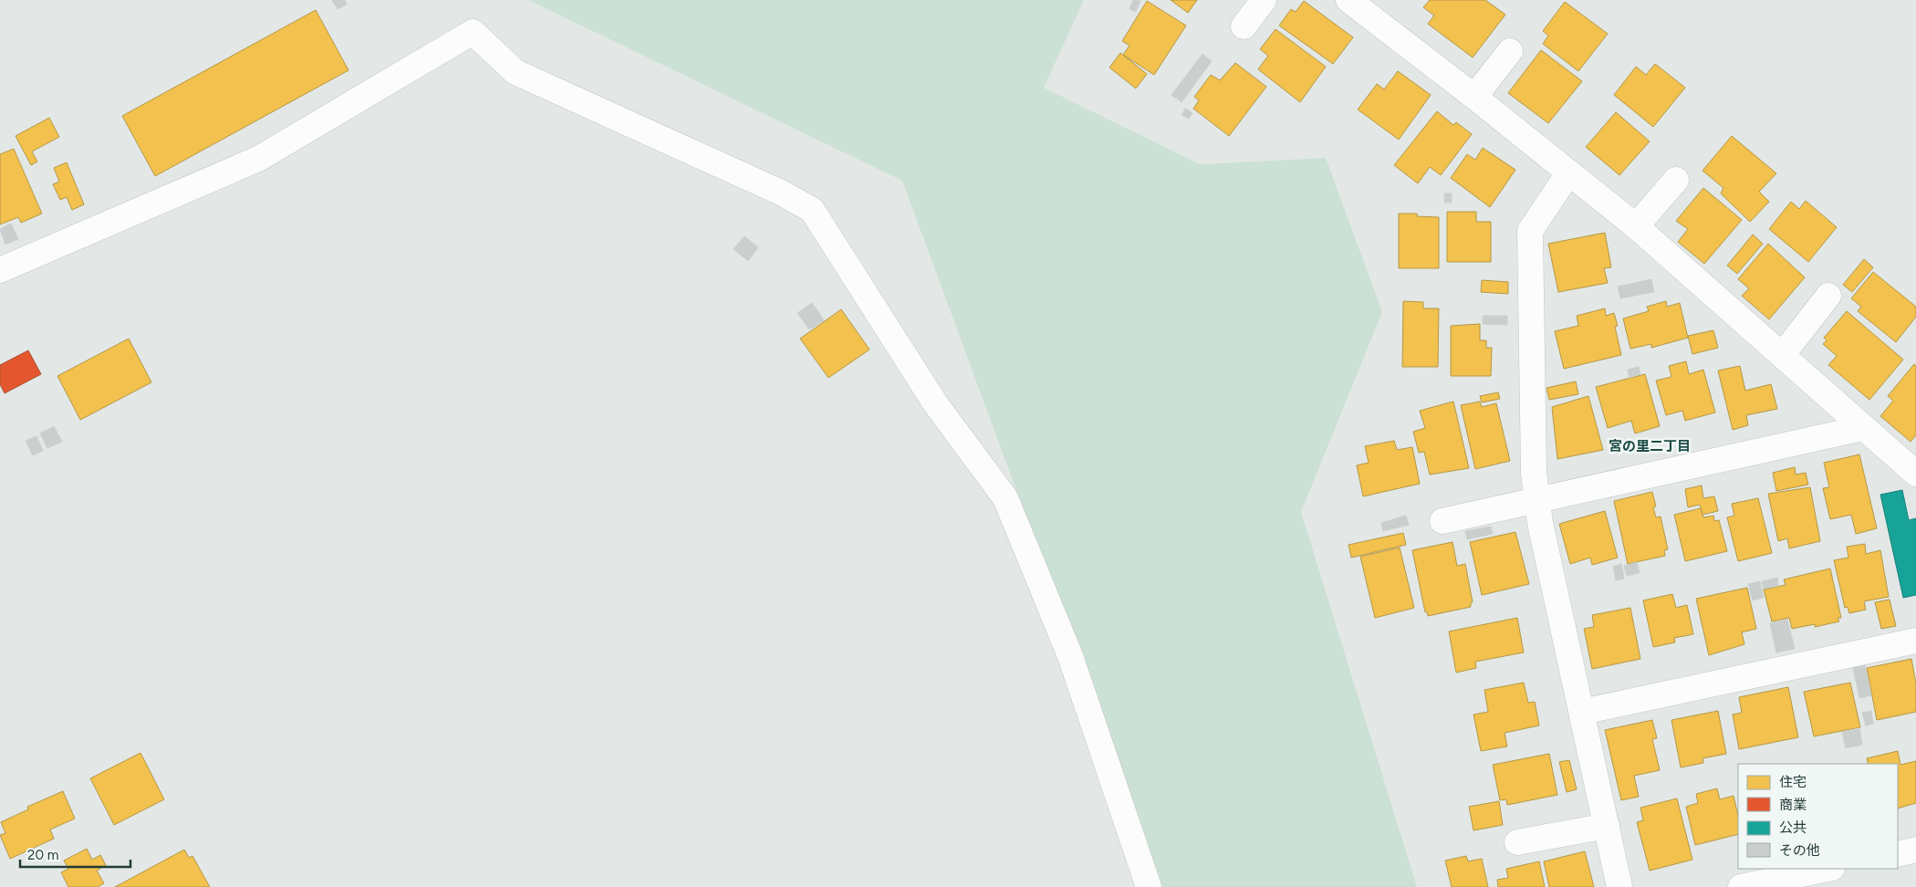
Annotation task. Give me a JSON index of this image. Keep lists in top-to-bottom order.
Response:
{
  "districts": ["宮の里二丁目"],
  "legend": [
    "住宅",
    "商業",
    "公共",
    "その他"
  ],
  "scale_bar": "20 m"
}
